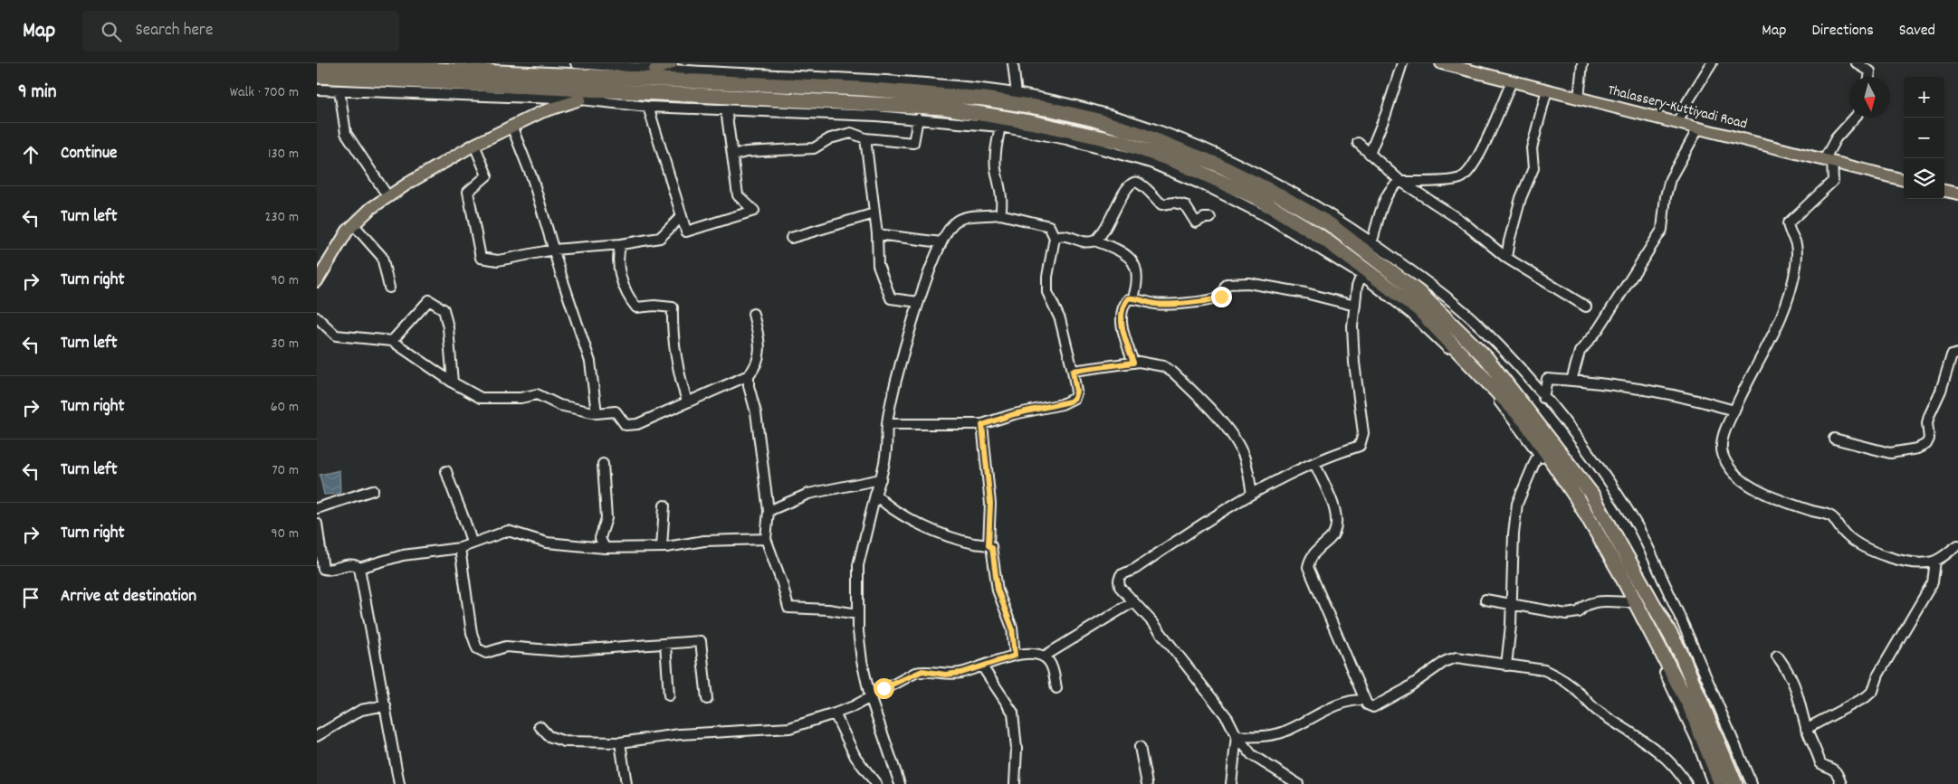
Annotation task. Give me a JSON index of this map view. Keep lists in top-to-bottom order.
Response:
{
  "streets": {
    "main road": ["Thalassery-Kuttiyadi Road"]
  },
  "north": "bottom",
  "page": {
    "header": "Map",
    "search": "Search here",
    "nav": ["Map", "Directions", "Saved"],
    "heading": ["9 min", "Walk · 700 m"],
    "map_buttons": ["+", "−"],
    "list": [
      ["Continue", "130 m"],
      ["Turn left", "230 m"],
      ["Turn right", "90 m"],
      ["Turn left", "30 m"],
      ["Turn right", "60 m"],
      ["Turn left", "70 m"],
      ["Turn right", "90 m"],
      "Arrive at destination"
    ]
  }
}
